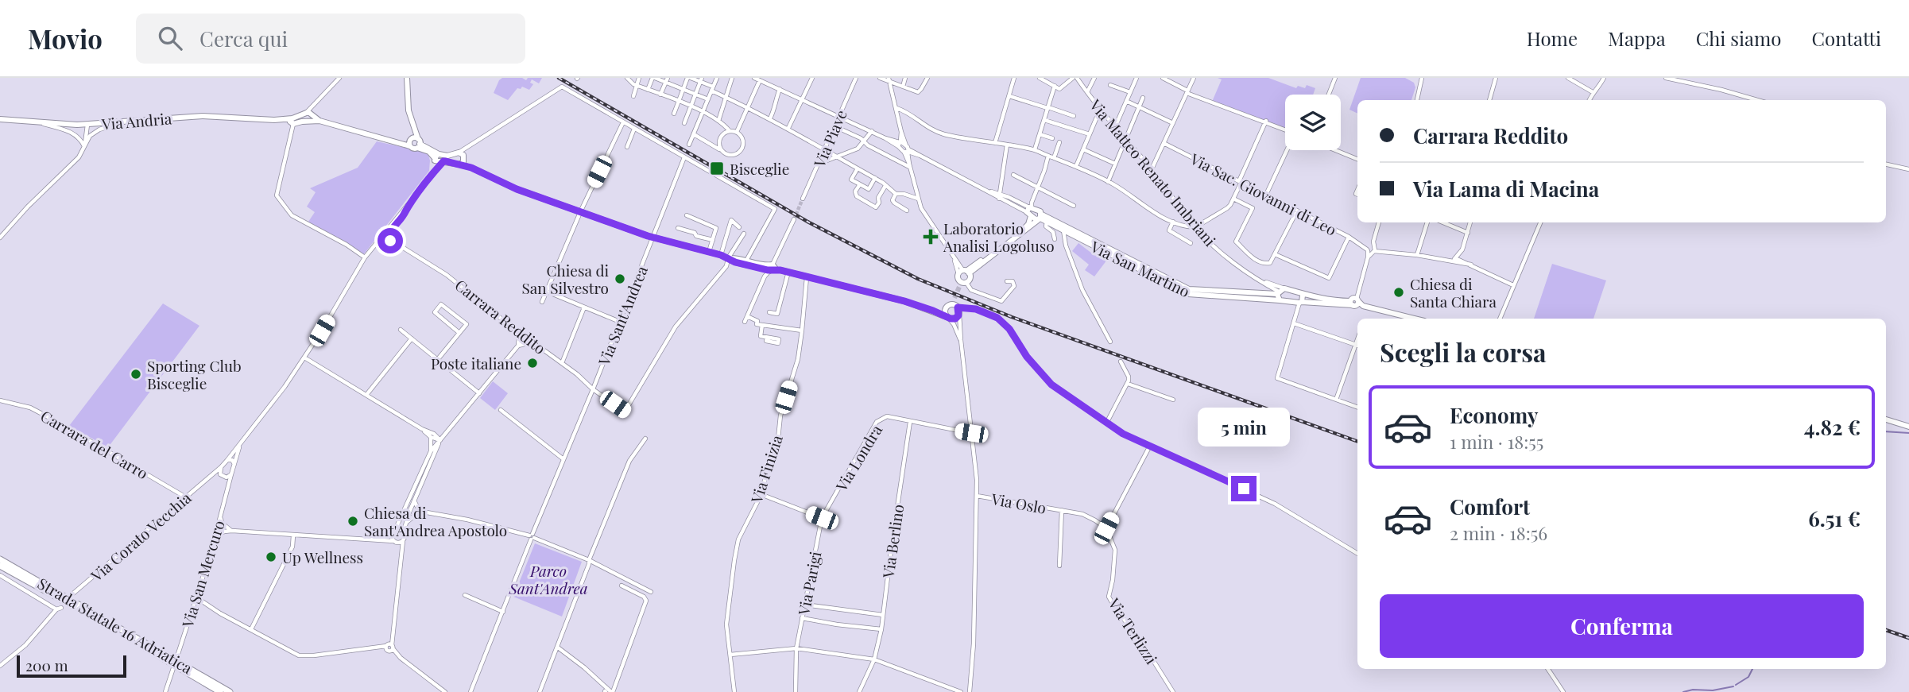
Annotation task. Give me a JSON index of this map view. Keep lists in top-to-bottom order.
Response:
{
  "streets": {
    "highway": ["Strada Statale 16 Adriatica"],
    "main road": ["Via Andria", "Via San Martino"],
    "street": [
      "Via Piave",
      "Via Matteo Renato Imbriani",
      "Via Sac. Giovanni di Leo",
      "Via Sant'Andrea",
      "Carrara Reddito",
      "Carrara del Carro",
      "Via Londra",
      "Via Finizia",
      "Via Oslo",
      "Via Corato Vecchia",
      "Via Berlino",
      "Via San Mercuro",
      "Via Parigi",
      "Via Terlizzi"
    ]
  },
  "crossings": [
    ["Via Sant'Andrea", "Carrara Reddito"],
    ["Carrara Reddito", "Via Corato Vecchia"],
    ["Carrara del Carro", "Via Corato Vecchia"],
    ["Via Londra", "Via Berlino"],
    ["Via Londra", "Via Parigi"],
    ["Via Oslo", "Via Terlizzi"],
    ["Via Corato Vecchia", "Via San Mercuro"]
  ],
  "parks": ["Parco Sant'Andrea"],
  "places": {
    "transit": ["Bisceglie"],
    "health": ["Laboratorio Analisi Logoluso"],
    "other": [
      "Chiesa di San Silvestro",
      "Chiesa di Santa Chiara",
      "Poste italiane",
      "Sporting Club Bisceglie",
      "Chiesa di Sant'Andrea Apostolo",
      "Up Wellness"
    ]
  },
  "scale_bar": "200 m",
  "page": {
    "header": "Movio",
    "search": "Cerca qui",
    "nav": [
      "Home",
      "Mappa",
      "Chi siamo",
      "Contatti"
    ],
    "banner": ["Carrara Reddito", "Via Lama di Macina"],
    "heading": "Scegli la corsa",
    "list": [
      {
        "name": "Economy",
        "note": "1 min · 18:55",
        "value": "4.82 €"
      },
      {
        "name": "Comfort",
        "note": "2 min · 18:56",
        "value": "6.51 €"
      }
    ],
    "bubble": "5 min",
    "buttons": "Conferma",
    "scale": "200 m"
  }
}
